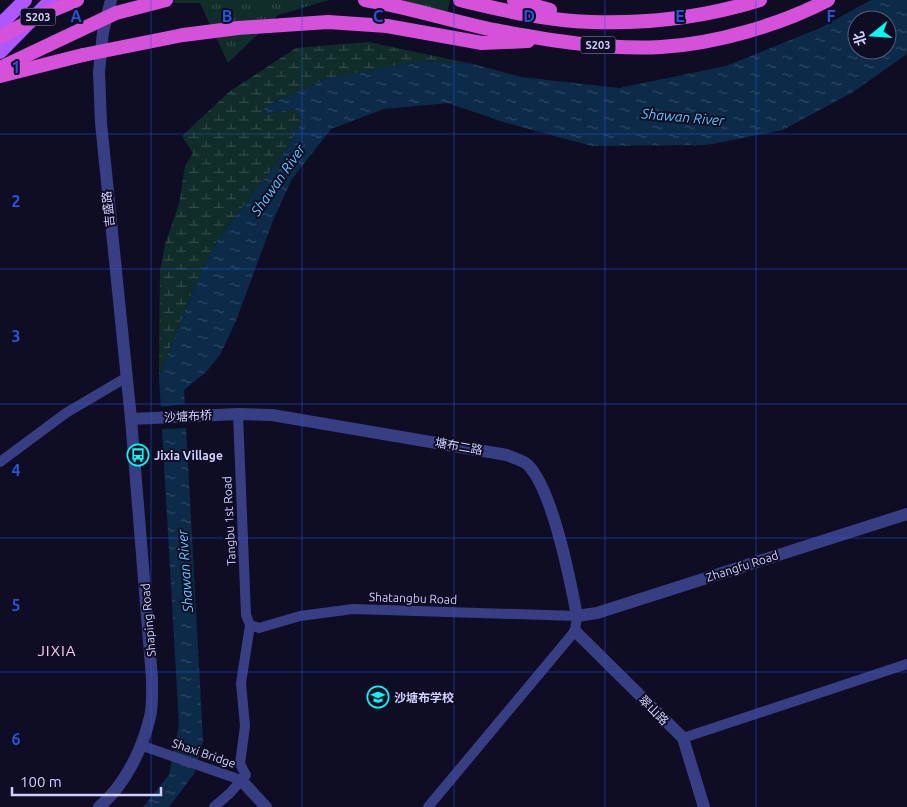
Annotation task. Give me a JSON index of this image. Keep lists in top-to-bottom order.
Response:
{
  "streets": {
    "highway": ["S203"],
    "street": [
      "吉盛路",
      "沙塘布桥",
      "塘布二路",
      "Tangbu 1st Road",
      "Zhangfu Road",
      "Shatangbu Road",
      "Shaping Road",
      "翠山路",
      "Shaxi Bridge"
    ]
  },
  "crossings": [
    ["吉盛路", "沙塘布桥"],
    ["吉盛路", "Shaping Road"],
    ["沙塘布桥", "塘布二路"],
    ["沙塘布桥", "Tangbu 1st Road"],
    ["沙塘布桥", "Shaping Road"],
    ["塘布二路", "Tangbu 1st Road"],
    ["塘布二路", "Zhangfu Road"],
    ["塘布二路", "Shatangbu Road"],
    ["Tangbu 1st Road", "Shatangbu Road"],
    ["Tangbu 1st Road", "Shaxi Bridge"],
    ["Zhangfu Road", "Shatangbu Road"],
    ["Shaping Road", "Shaxi Bridge"]
  ],
  "districts": ["JIXIA"],
  "water": ["Shawan River"],
  "places": {
    "bus stop": ["Jixia Village"],
    "school or university": ["沙塘布学校"]
  },
  "scale_bar": "100 m",
  "north": "left",
  "grid": {
    "columns": [
      "A",
      "B",
      "C",
      "D",
      "E",
      "F"
    ],
    "rows": [
      "1",
      "2",
      "3",
      "4",
      "5",
      "6"
    ]
  }
}
